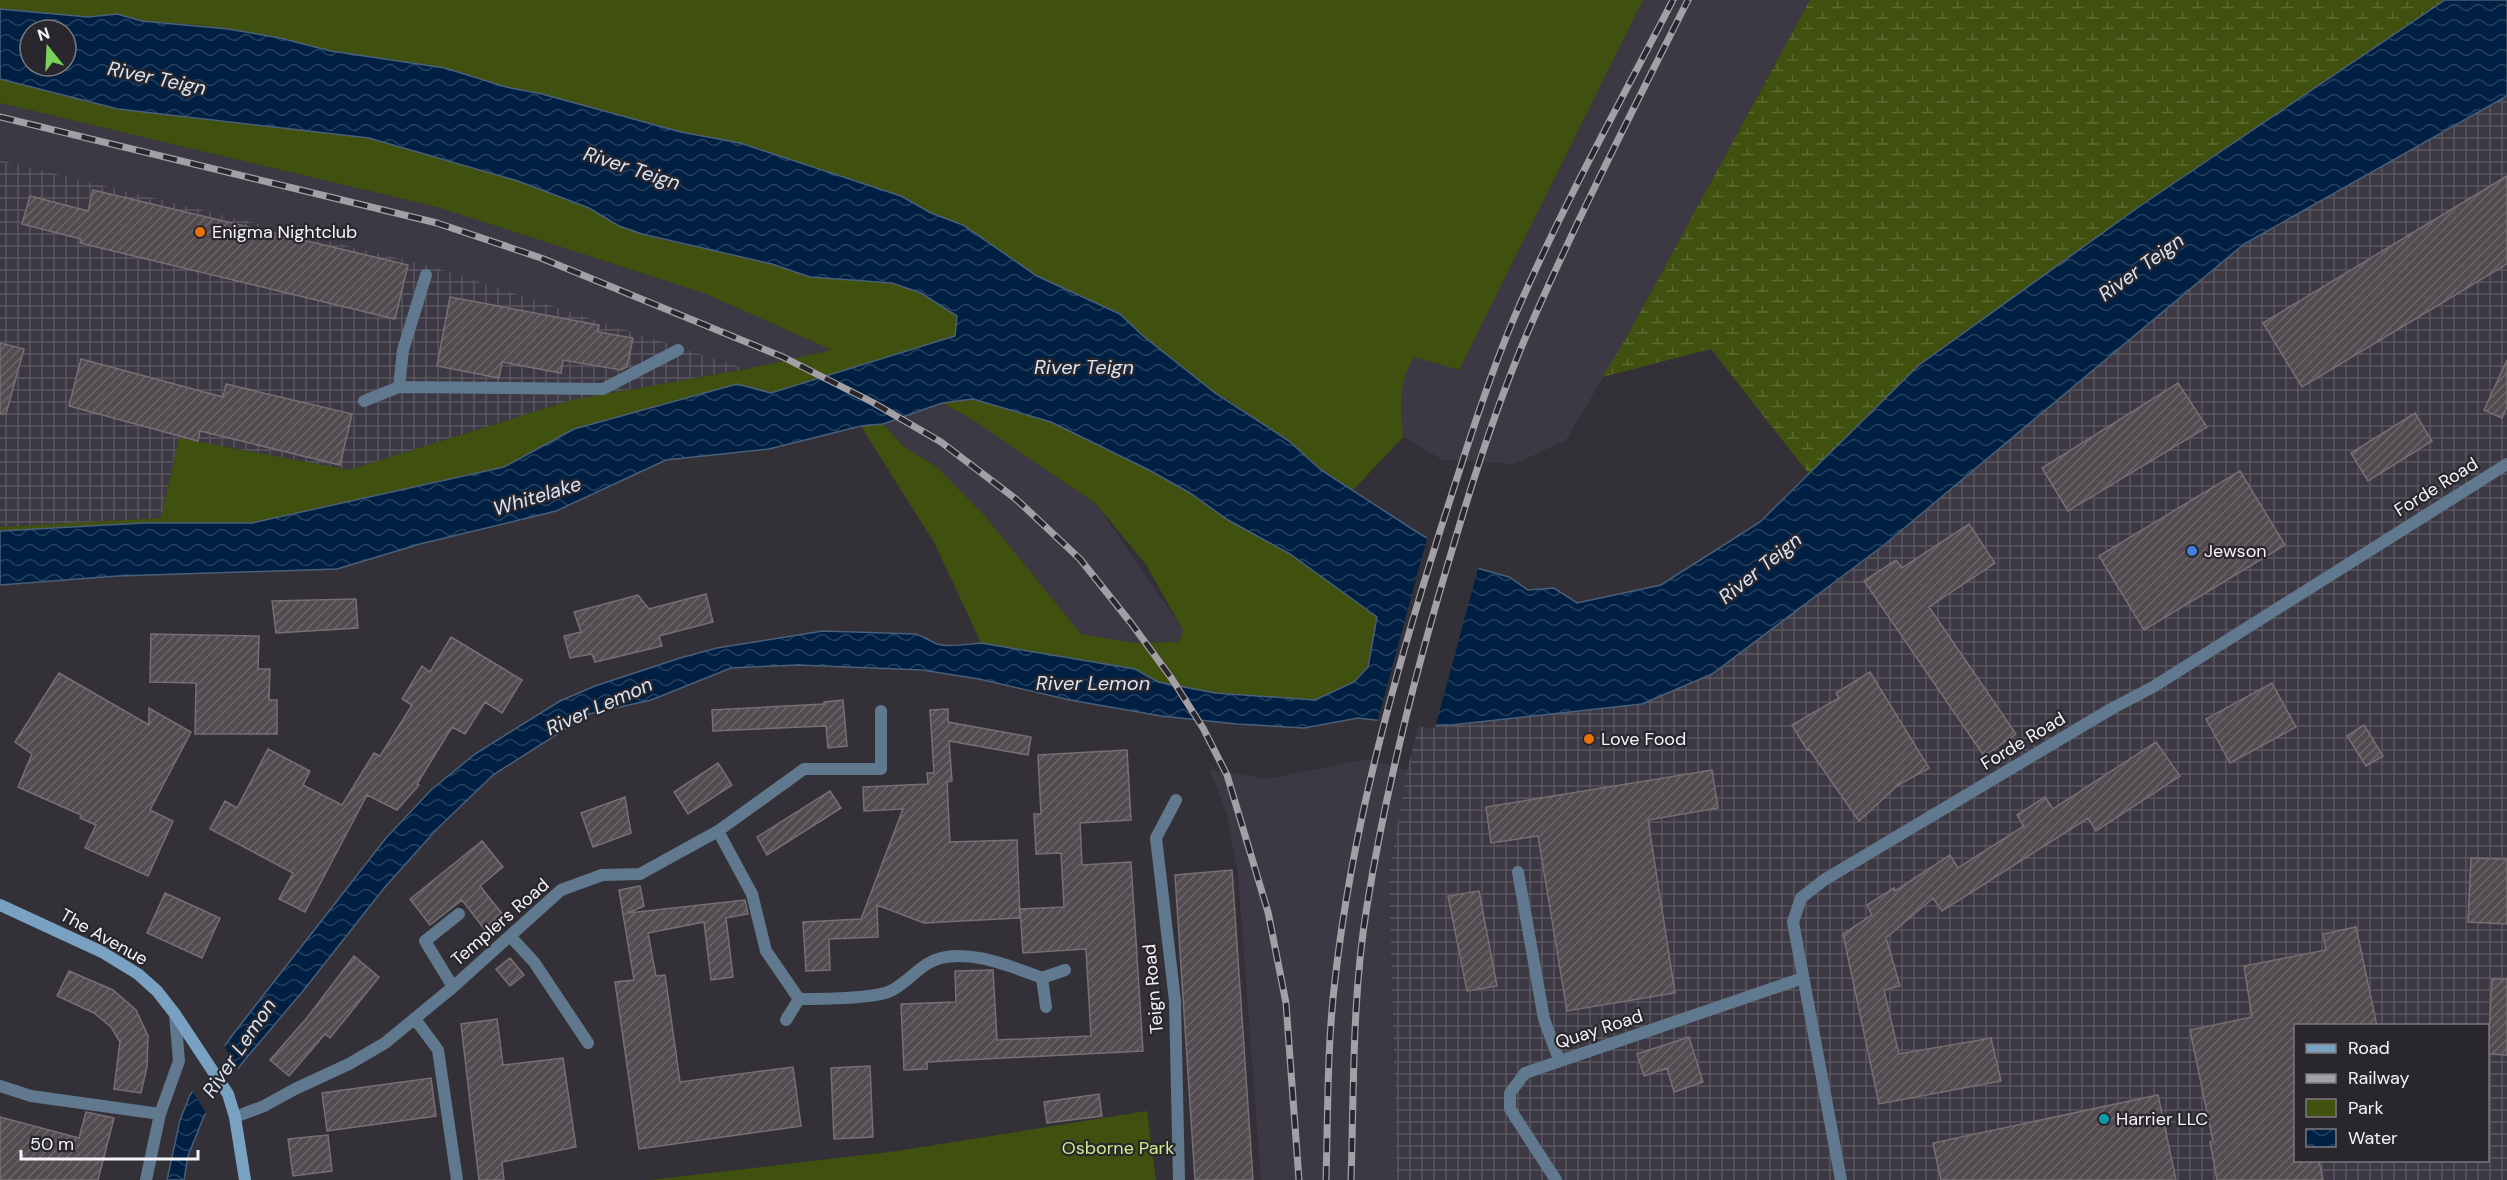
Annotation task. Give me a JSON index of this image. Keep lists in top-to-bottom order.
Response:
{
  "streets": {
    "main road": ["The Avenue"],
    "street": [
      "Forde Road",
      "Templers Road",
      "Teign Road",
      "Quay Road"
    ]
  },
  "crossings": [
    ["Forde Road", "Quay Road"],
    ["Templers Road", "The Avenue"]
  ],
  "water": ["River Teign", "Whitelake", "River Lemon"],
  "parks": ["Osborne Park"],
  "places": [
    "Enigma Nightclub",
    "Jewson",
    "Love Food",
    "Harrier LLC"
  ],
  "legend": [
    "Road",
    "Railway",
    "Park",
    "Water"
  ],
  "scale_bar": "50 m",
  "north": "top"
}
